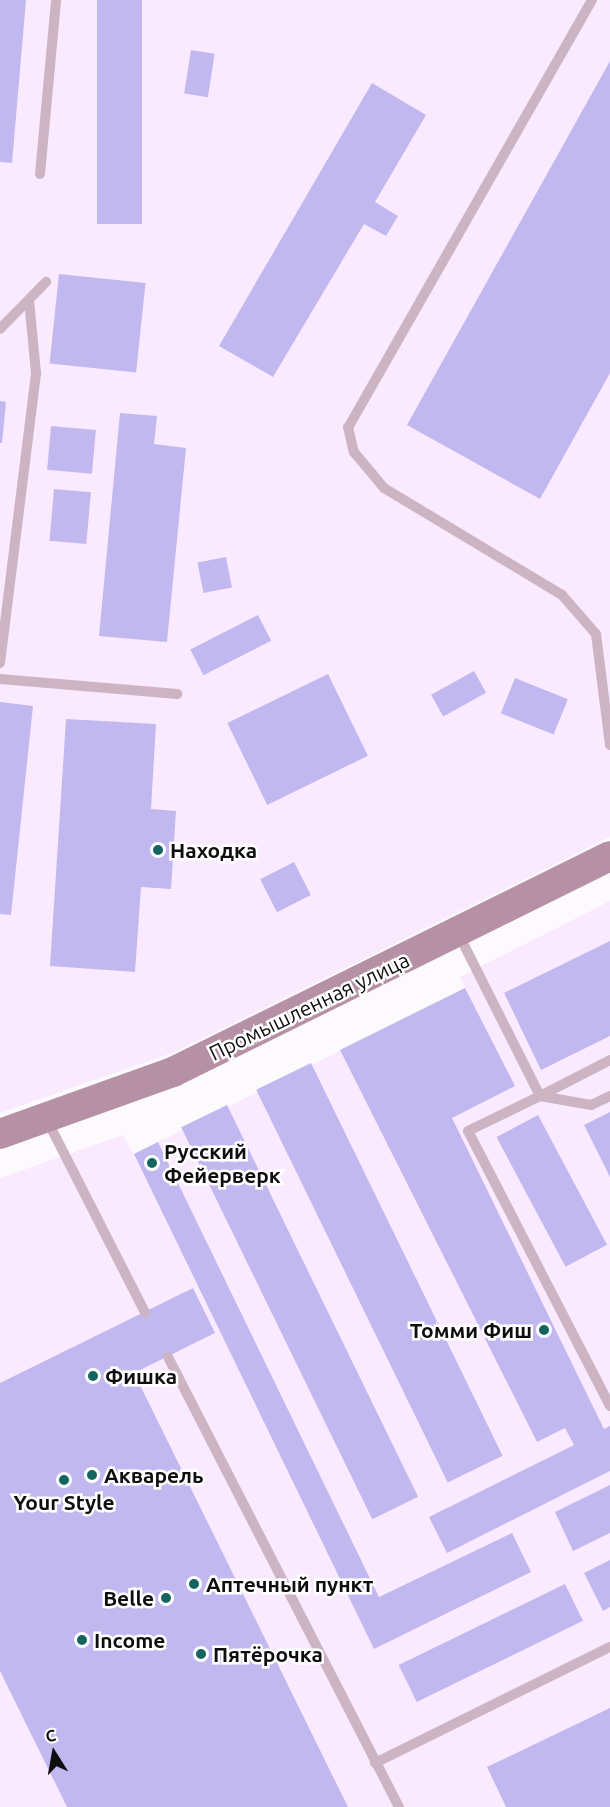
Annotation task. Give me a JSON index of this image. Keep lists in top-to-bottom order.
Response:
{
  "streets": {
    "main road": ["Промышленная улица"]
  },
  "places": [
    "Находка",
    "Русский Фейерверк",
    "Томми Фиш",
    "Фишка",
    "Акварель",
    "Your Style",
    "Аптечный пункт",
    "Belle",
    "Income",
    "Пятёрочка"
  ],
  "north": "top"
}
